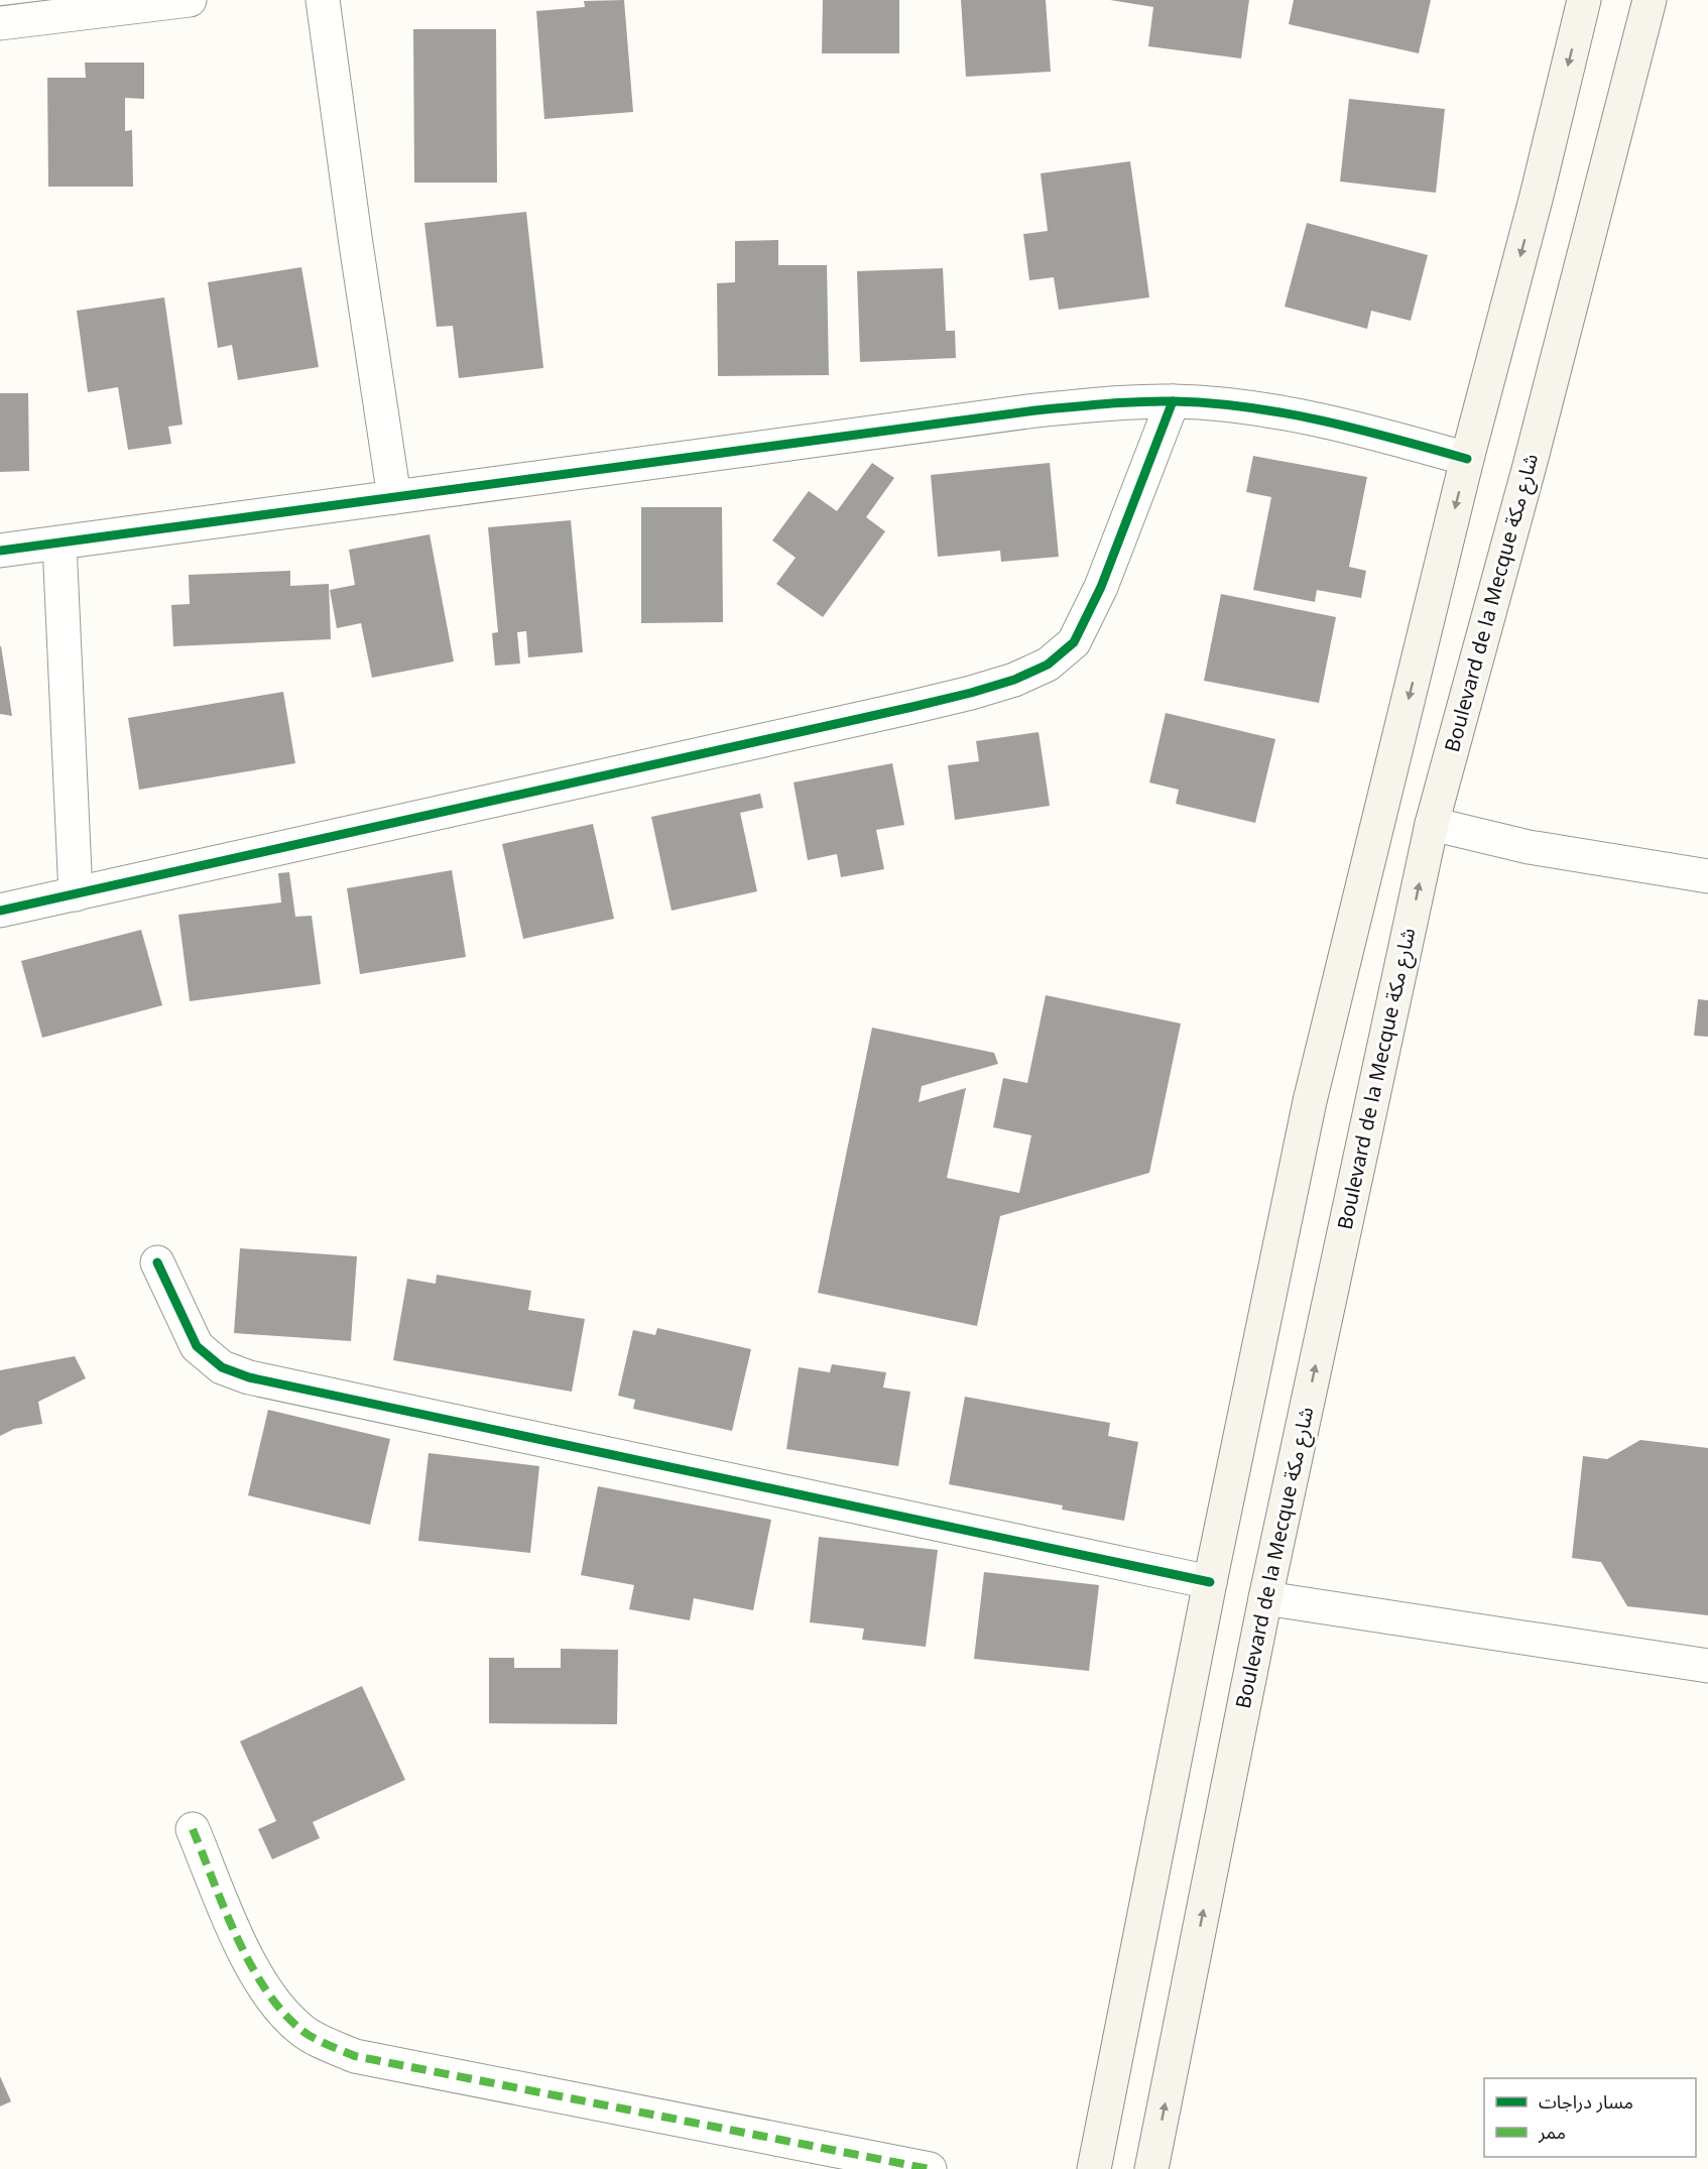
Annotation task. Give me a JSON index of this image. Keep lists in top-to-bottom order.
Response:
{
  "streets": {
    "main road": ["Boulevard de la Mecque شارع مكة"]
  },
  "legend": ["مسار دراجات", "ممر"]
}
